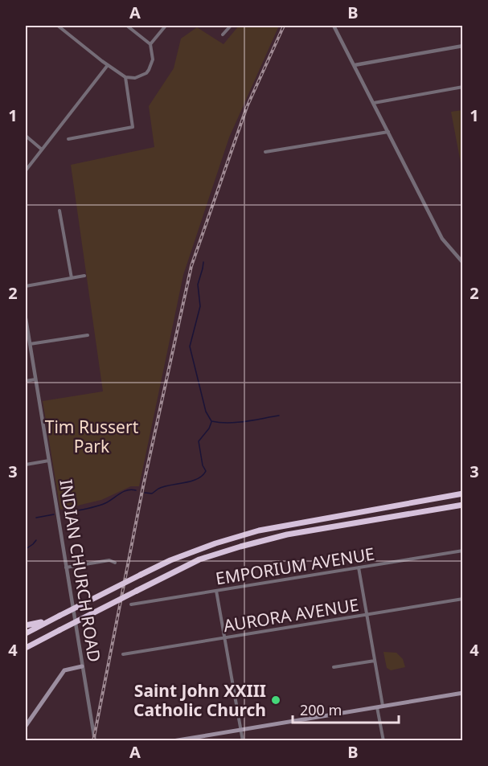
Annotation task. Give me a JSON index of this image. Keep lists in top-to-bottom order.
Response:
{
  "streets": {
    "street": ["EMPORIUM AVENUE", "INDIAN CHURCH ROAD", "AURORA AVENUE"]
  },
  "parks": ["Tim Russert Park"],
  "places": ["Saint John XXIII Catholic Church"],
  "scale_bar": "200 m",
  "grid": {
    "columns": ["A", "B"],
    "rows": [
      "1",
      "2",
      "3",
      "4"
    ]
  }
}
